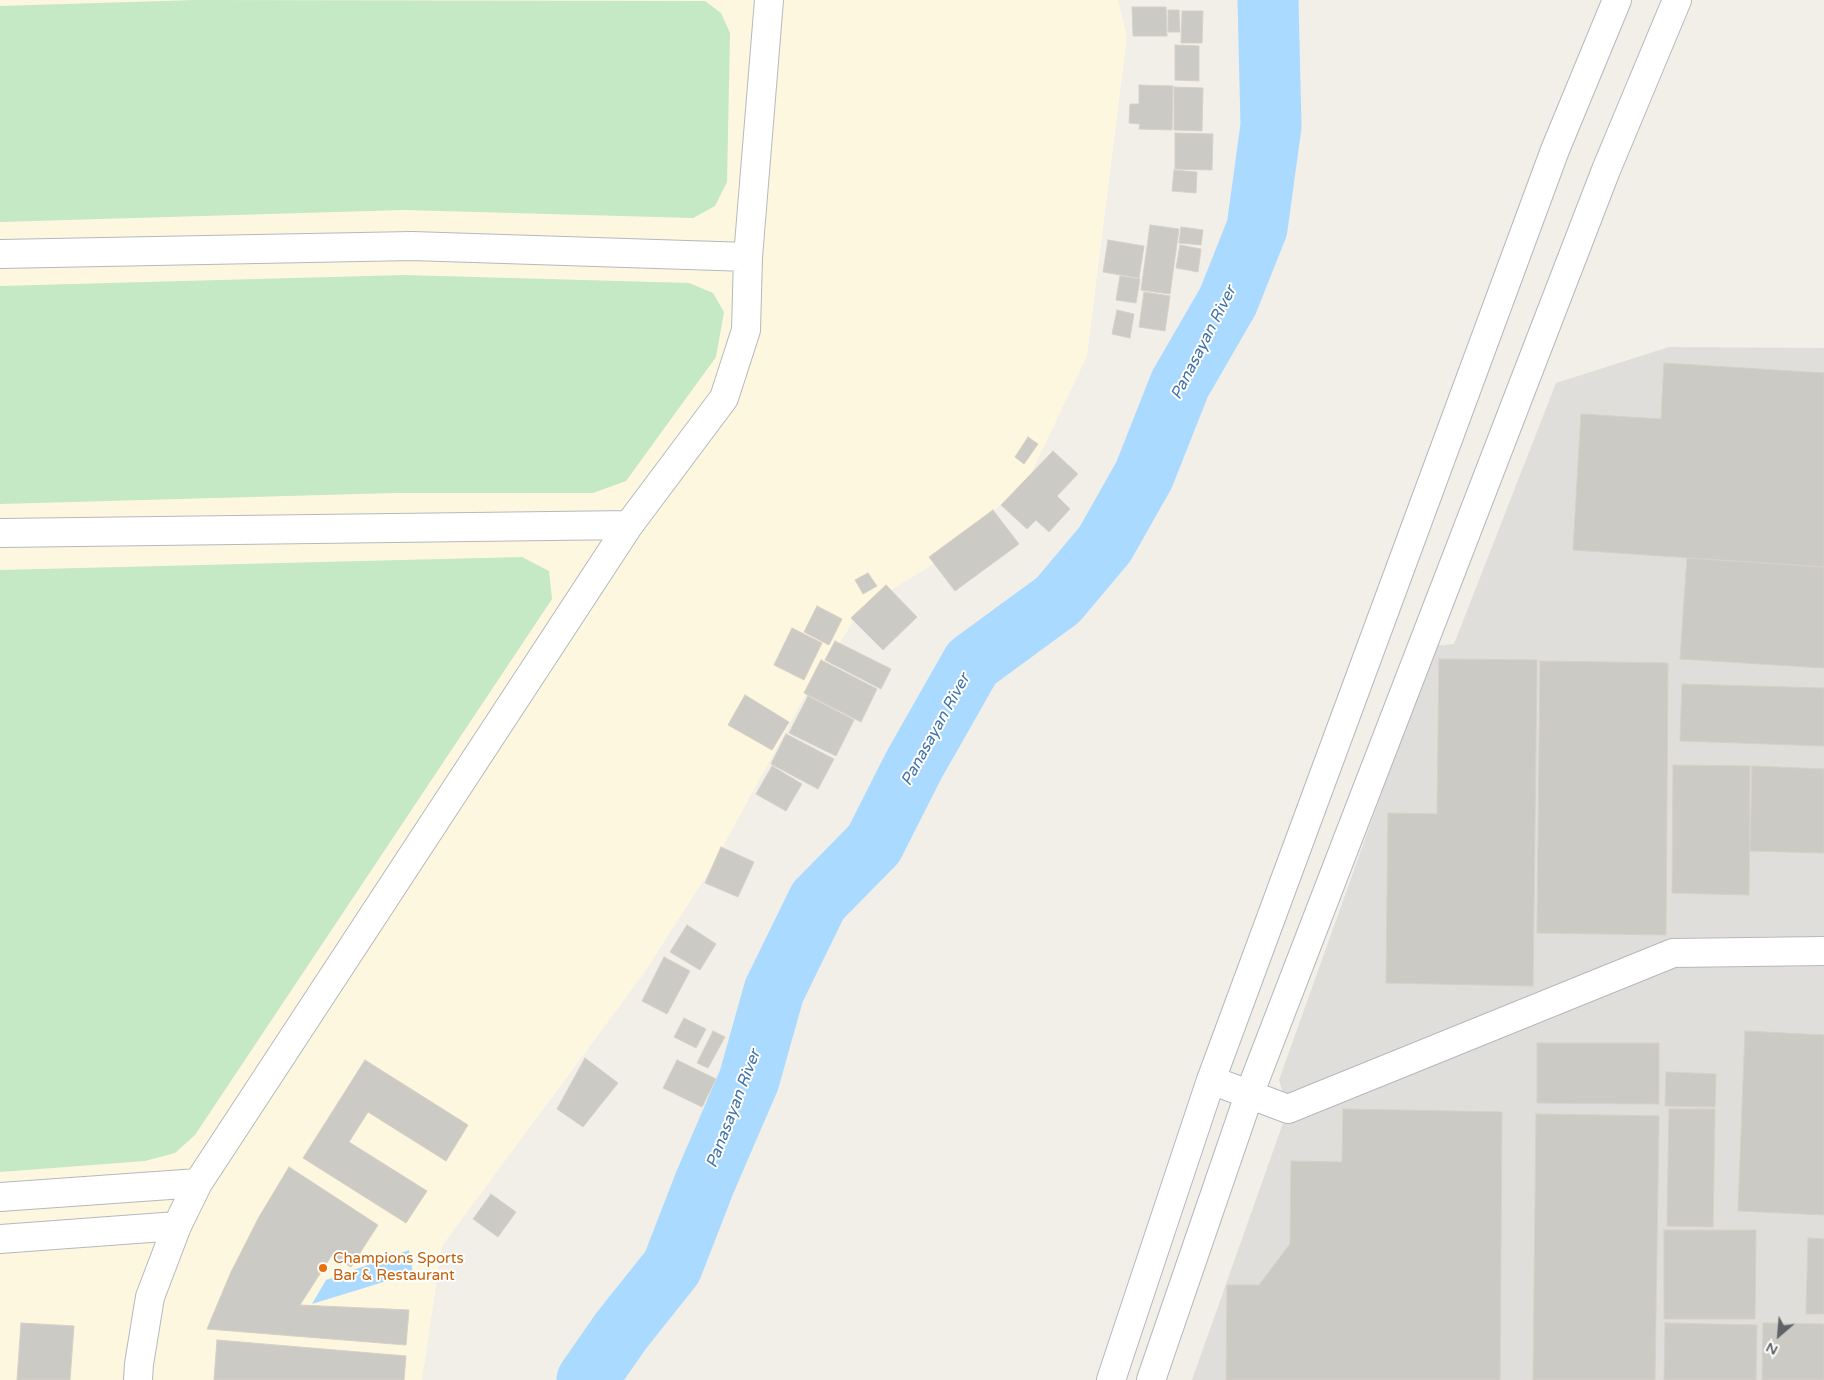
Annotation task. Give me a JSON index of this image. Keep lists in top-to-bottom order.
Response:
{
  "water": ["Panasayan River"],
  "places": ["Champions Sports Bar & Restaurant"],
  "north": "bottom left"
}
